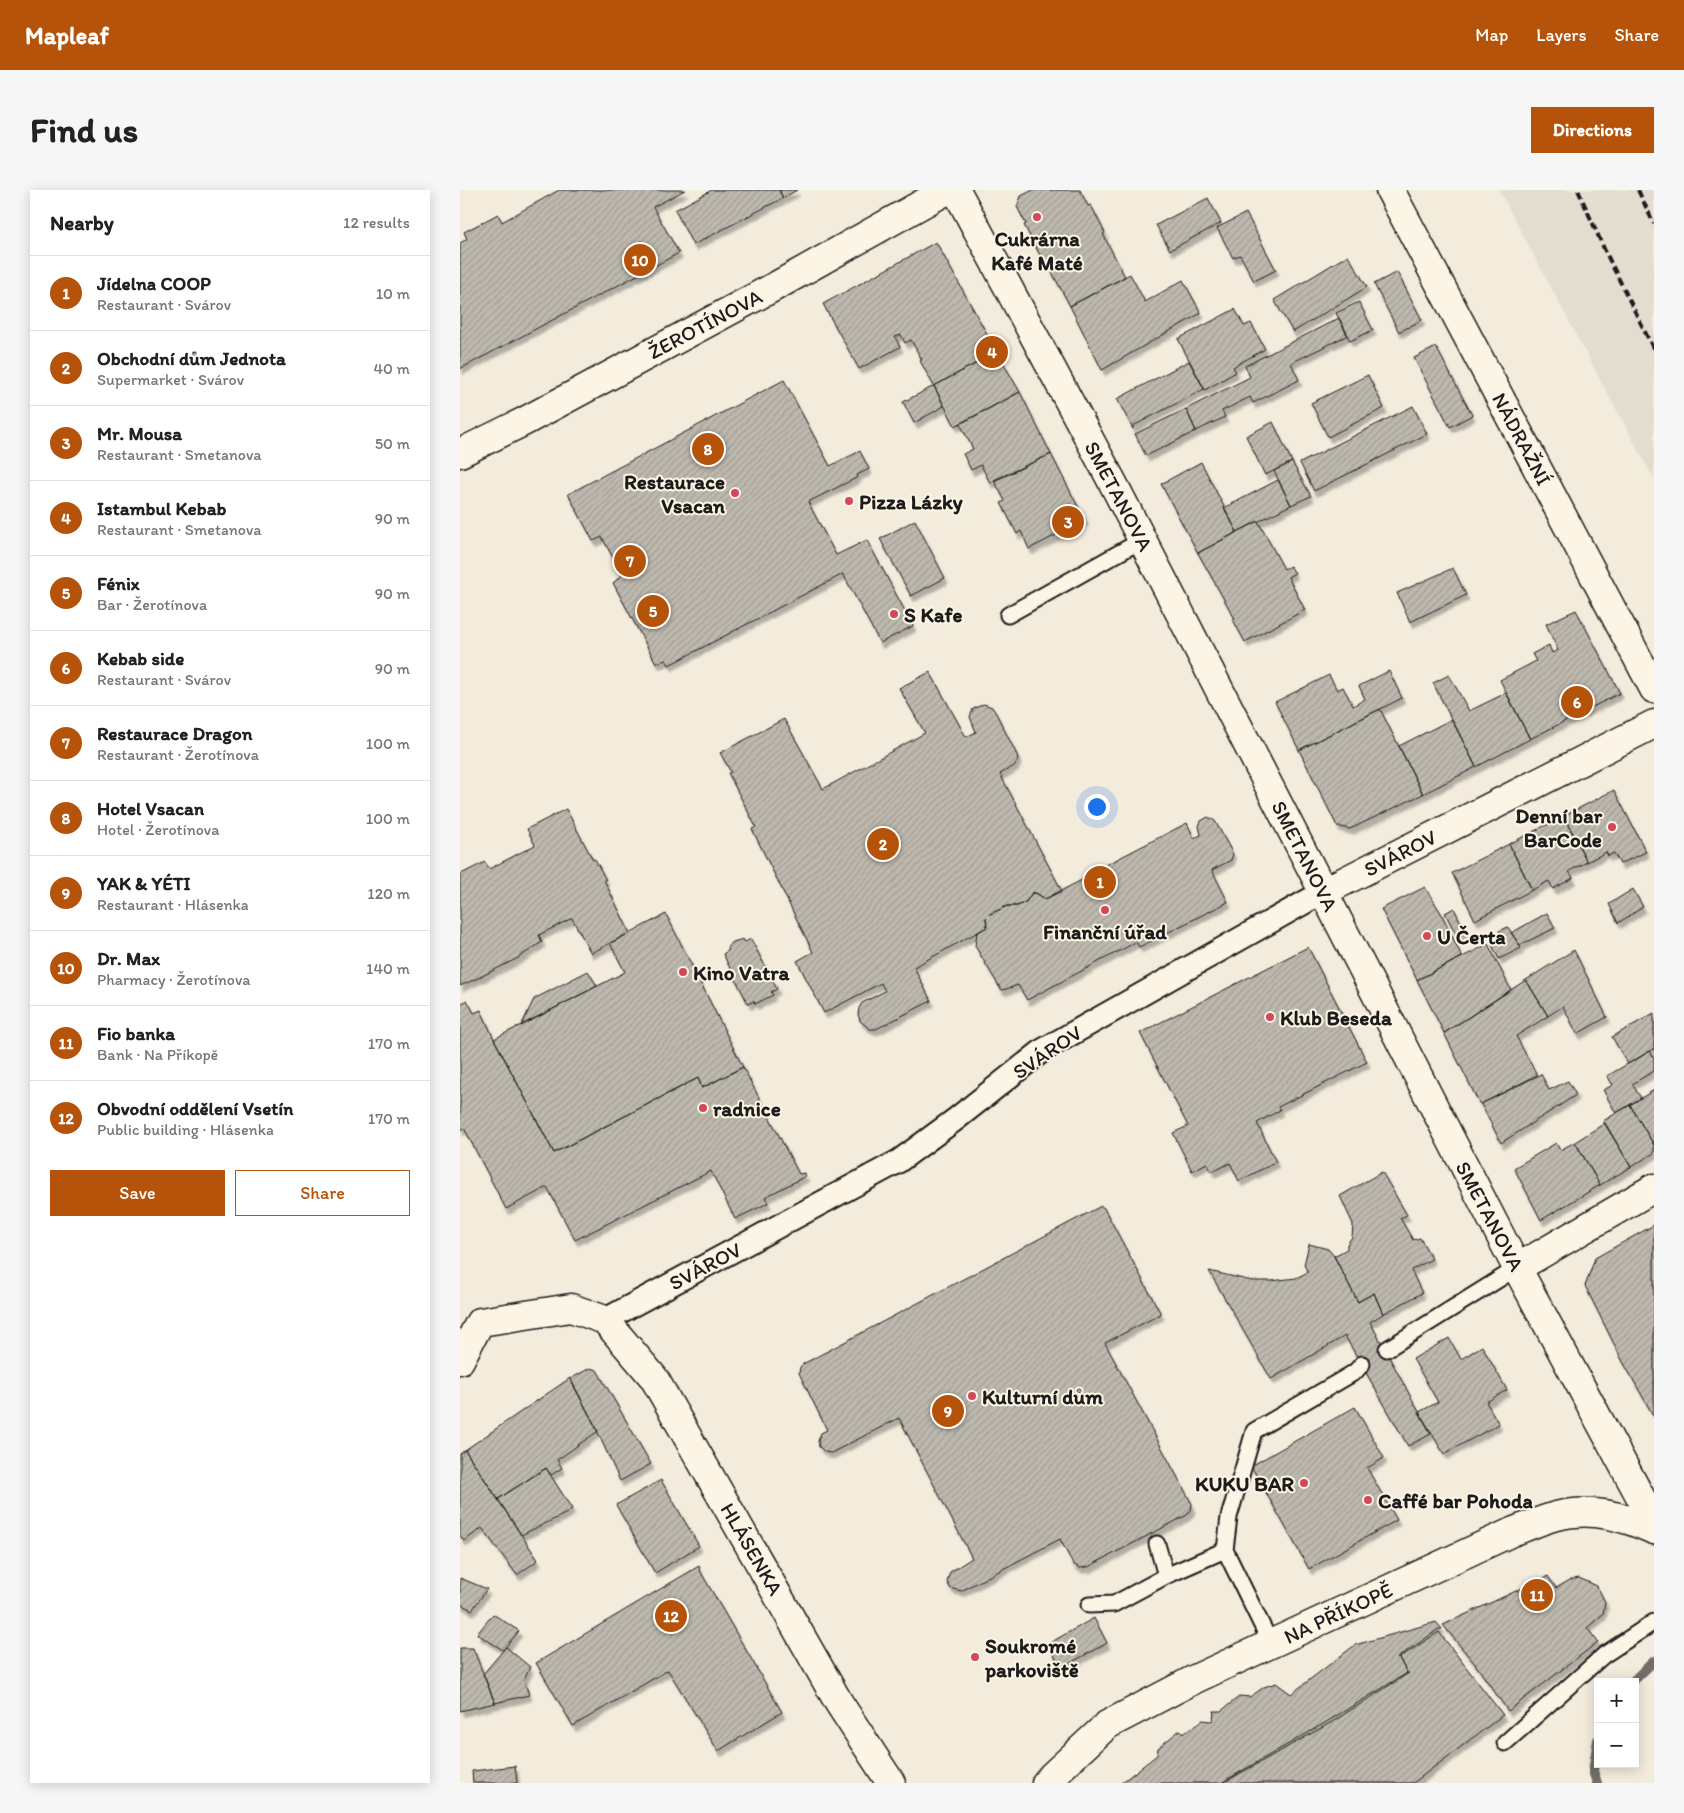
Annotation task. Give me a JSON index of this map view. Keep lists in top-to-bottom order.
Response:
{
  "streets": {
    "street": [
      "ŽEROTÍNOVA",
      "NÁDRAŽNÍ",
      "SMETANOVA",
      "SVÁROV",
      "HLÁSENKA",
      "NA PŘÍKOPĚ"
    ]
  },
  "crossings": [
    ["SMETANOVA", "SVÁROV"],
    ["SVÁROV", "HLÁSENKA"]
  ],
  "places": [
    "Cukrárna Kafé Maté",
    "Restaurace Vsacan",
    "Pizza Lázky",
    "S Kafe",
    "Denní bar BarCode",
    "Finanční úřad",
    "U Čerta",
    "Kino Vatra",
    "Klub Beseda",
    "radnice",
    "Kulturní dům",
    "KUKU BAR",
    "Caffé bar Pohoda",
    "Soukromé parkoviště"
  ],
  "page": {
    "header": "Mapleaf",
    "nav": ["Map", "Layers", "Share"],
    "buttons": [
      "Directions",
      ["Save", "Share"]
    ],
    "title": "Find us",
    "heading": ["Nearby", "12 results"],
    "pins": [
      "10",
      "4",
      "8",
      "3",
      "7",
      "5",
      "6",
      "2",
      "1",
      "9",
      "11",
      "12"
    ],
    "list": [
      {
        "mark": "1",
        "name": "Jídelna COOP",
        "note": "Restaurant · Svárov",
        "value": "10 m"
      },
      {
        "mark": "2",
        "name": "Obchodní dům Jednota",
        "note": "Supermarket · Svárov",
        "value": "40 m"
      },
      {
        "mark": "3",
        "name": "Mr. Mousa",
        "note": "Restaurant · Smetanova",
        "value": "50 m"
      },
      {
        "mark": "4",
        "name": "Istambul Kebab",
        "note": "Restaurant · Smetanova",
        "value": "90 m"
      },
      {
        "mark": "5",
        "name": "Fénix",
        "note": "Bar · Žerotínova",
        "value": "90 m"
      },
      {
        "mark": "6",
        "name": "Kebab side",
        "note": "Restaurant · Svárov",
        "value": "90 m"
      },
      {
        "mark": "7",
        "name": "Restaurace Dragon",
        "note": "Restaurant · Žerotínova",
        "value": "100 m"
      },
      {
        "mark": "8",
        "name": "Hotel Vsacan",
        "note": "Hotel · Žerotínova",
        "value": "100 m"
      },
      {
        "mark": "9",
        "name": "YAK & YÉTI",
        "note": "Restaurant · Hlásenka",
        "value": "120 m"
      },
      {
        "mark": "10",
        "name": "Dr. Max",
        "note": "Pharmacy · Žerotínova",
        "value": "140 m"
      },
      {
        "mark": "11",
        "name": "Fio banka",
        "note": "Bank · Na Příkopě",
        "value": "170 m"
      },
      {
        "mark": "12",
        "name": "Obvodní oddělení Vsetín",
        "note": "Public building · Hlásenka",
        "value": "170 m"
      }
    ],
    "map_buttons": ["+", "−"]
  }
}
